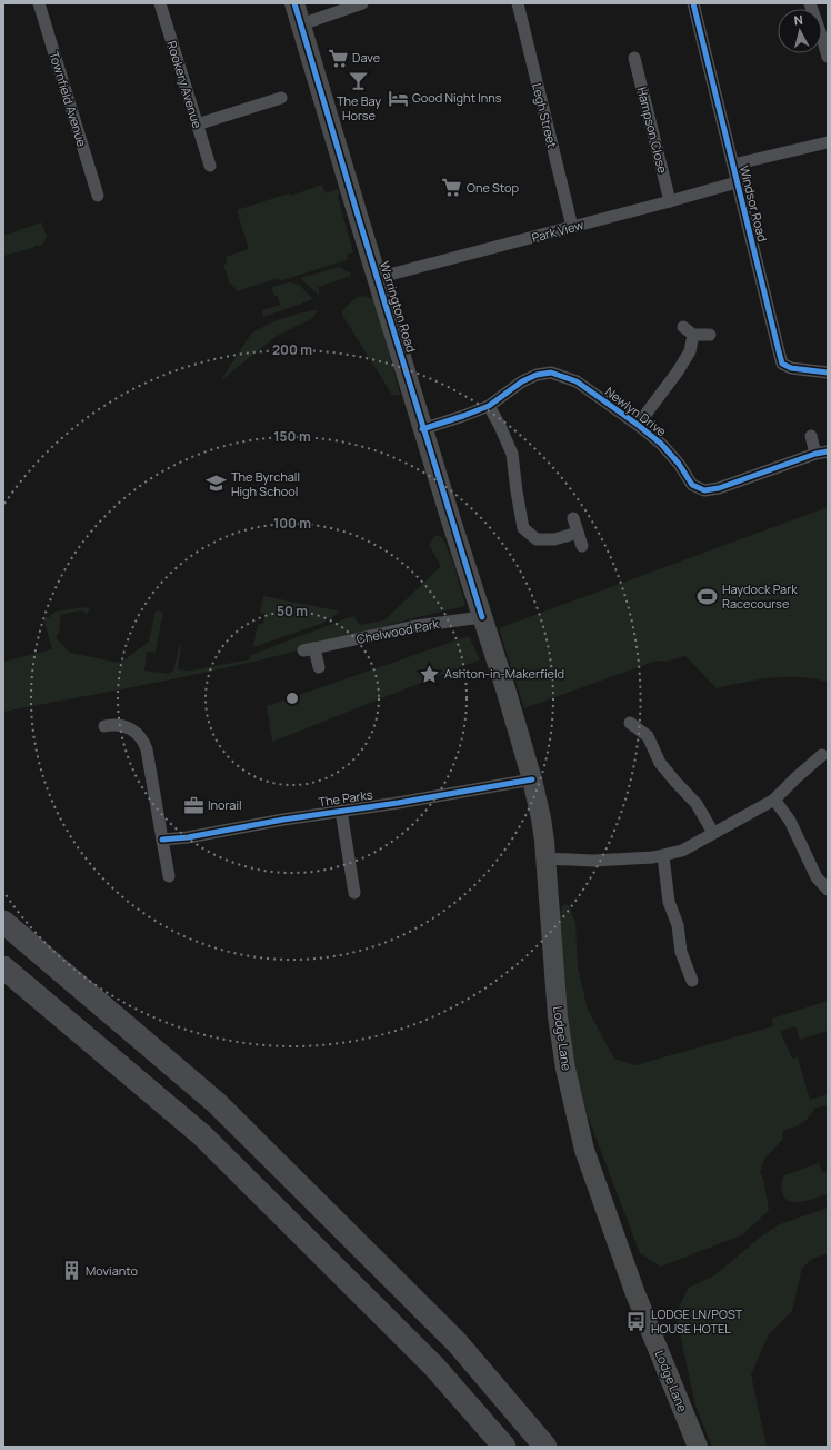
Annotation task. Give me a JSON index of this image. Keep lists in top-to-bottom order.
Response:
{
  "streets": {
    "main road": ["Warrington Road", "Lodge Lane"],
    "street": [
      "Rookery Avenue",
      "Townfield Avenue",
      "Legh Street",
      "Hampson Close",
      "Windsor Road",
      "Park View",
      "Newlyn Drive",
      "Chelwood Park",
      "The Parks"
    ]
  },
  "crossings": [
    ["Legh Street", "Park View"],
    ["Hampson Close", "Park View"],
    ["Windsor Road", "Park View"],
    ["Park View", "Warrington Road"],
    ["Warrington Road", "Newlyn Drive"],
    ["Warrington Road", "Chelwood Park"],
    ["Warrington Road", "Lodge Lane"],
    ["Chelwood Park", "Lodge Lane"],
    ["The Parks", "Lodge Lane"]
  ],
  "places": {
    "supermarket": ["Dave", "One Stop"],
    "bar": ["The Bay Horse"],
    "hotel": ["Good Night Inns"],
    "school or university": ["The Byrchall High School"],
    "sports": ["Haydock Park Racecourse"],
    "place": ["Ashton-in-Makerfield"],
    "office": ["Inorail"],
    "building": ["Movianto"],
    "bus stop": ["LODGE LN/POST HOUSE HOTEL"]
  },
  "north": "top",
  "rings": [
    "200 m",
    "150 m",
    "100 m",
    "50 m"
  ]
}
